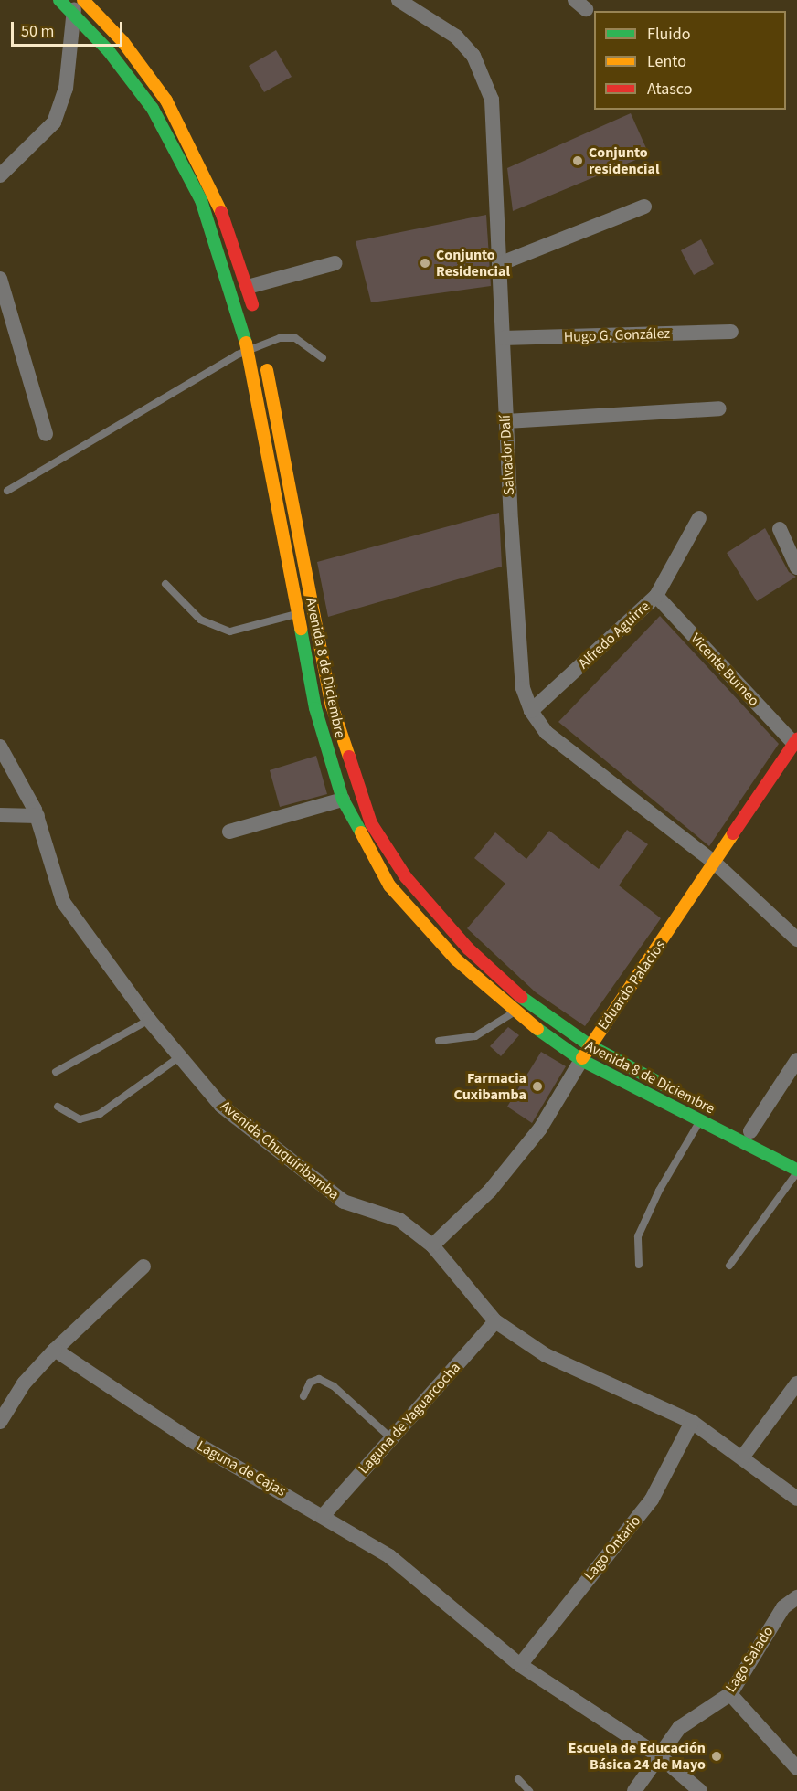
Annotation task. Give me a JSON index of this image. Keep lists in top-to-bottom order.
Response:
{
  "streets": {
    "main road": ["Avenida 8 de Diciembre", "Eduardo Palacios"],
    "street": [
      "Hugo G. González",
      "Salvador Dalí",
      "Alfredo Aguirre",
      "Vicente Burneo",
      "Avenida Chuquiribamba",
      "Laguna de Yaguarcocha",
      "Laguna de Cajas",
      "Lago Ontario",
      "Lago Salado"
    ]
  },
  "crossings": [
    ["Hugo G. González", "Salvador Dalí"],
    ["Salvador Dalí", "Alfredo Aguirre"],
    ["Salvador Dalí", "Eduardo Palacios"],
    ["Alfredo Aguirre", "Vicente Burneo"],
    ["Avenida 8 de Diciembre", "Eduardo Palacios"],
    ["Vicente Burneo", "Eduardo Palacios"],
    ["Eduardo Palacios", "Avenida Chuquiribamba"],
    ["Avenida Chuquiribamba", "Laguna de Yaguarcocha"],
    ["Avenida Chuquiribamba", "Lago Ontario"],
    ["Laguna de Yaguarcocha", "Laguna de Cajas"],
    ["Laguna de Cajas", "Lago Ontario"],
    ["Laguna de Cajas", "Lago Salado"]
  ],
  "places": [
    "Conjunto residencial",
    "Conjunto Residencial",
    "Farmacia Cuxibamba",
    "Escuela de Educación Básica 24 de Mayo"
  ],
  "legend": ["Fluido", "Lento", "Atasco"],
  "scale_bar": "50 m"
}
